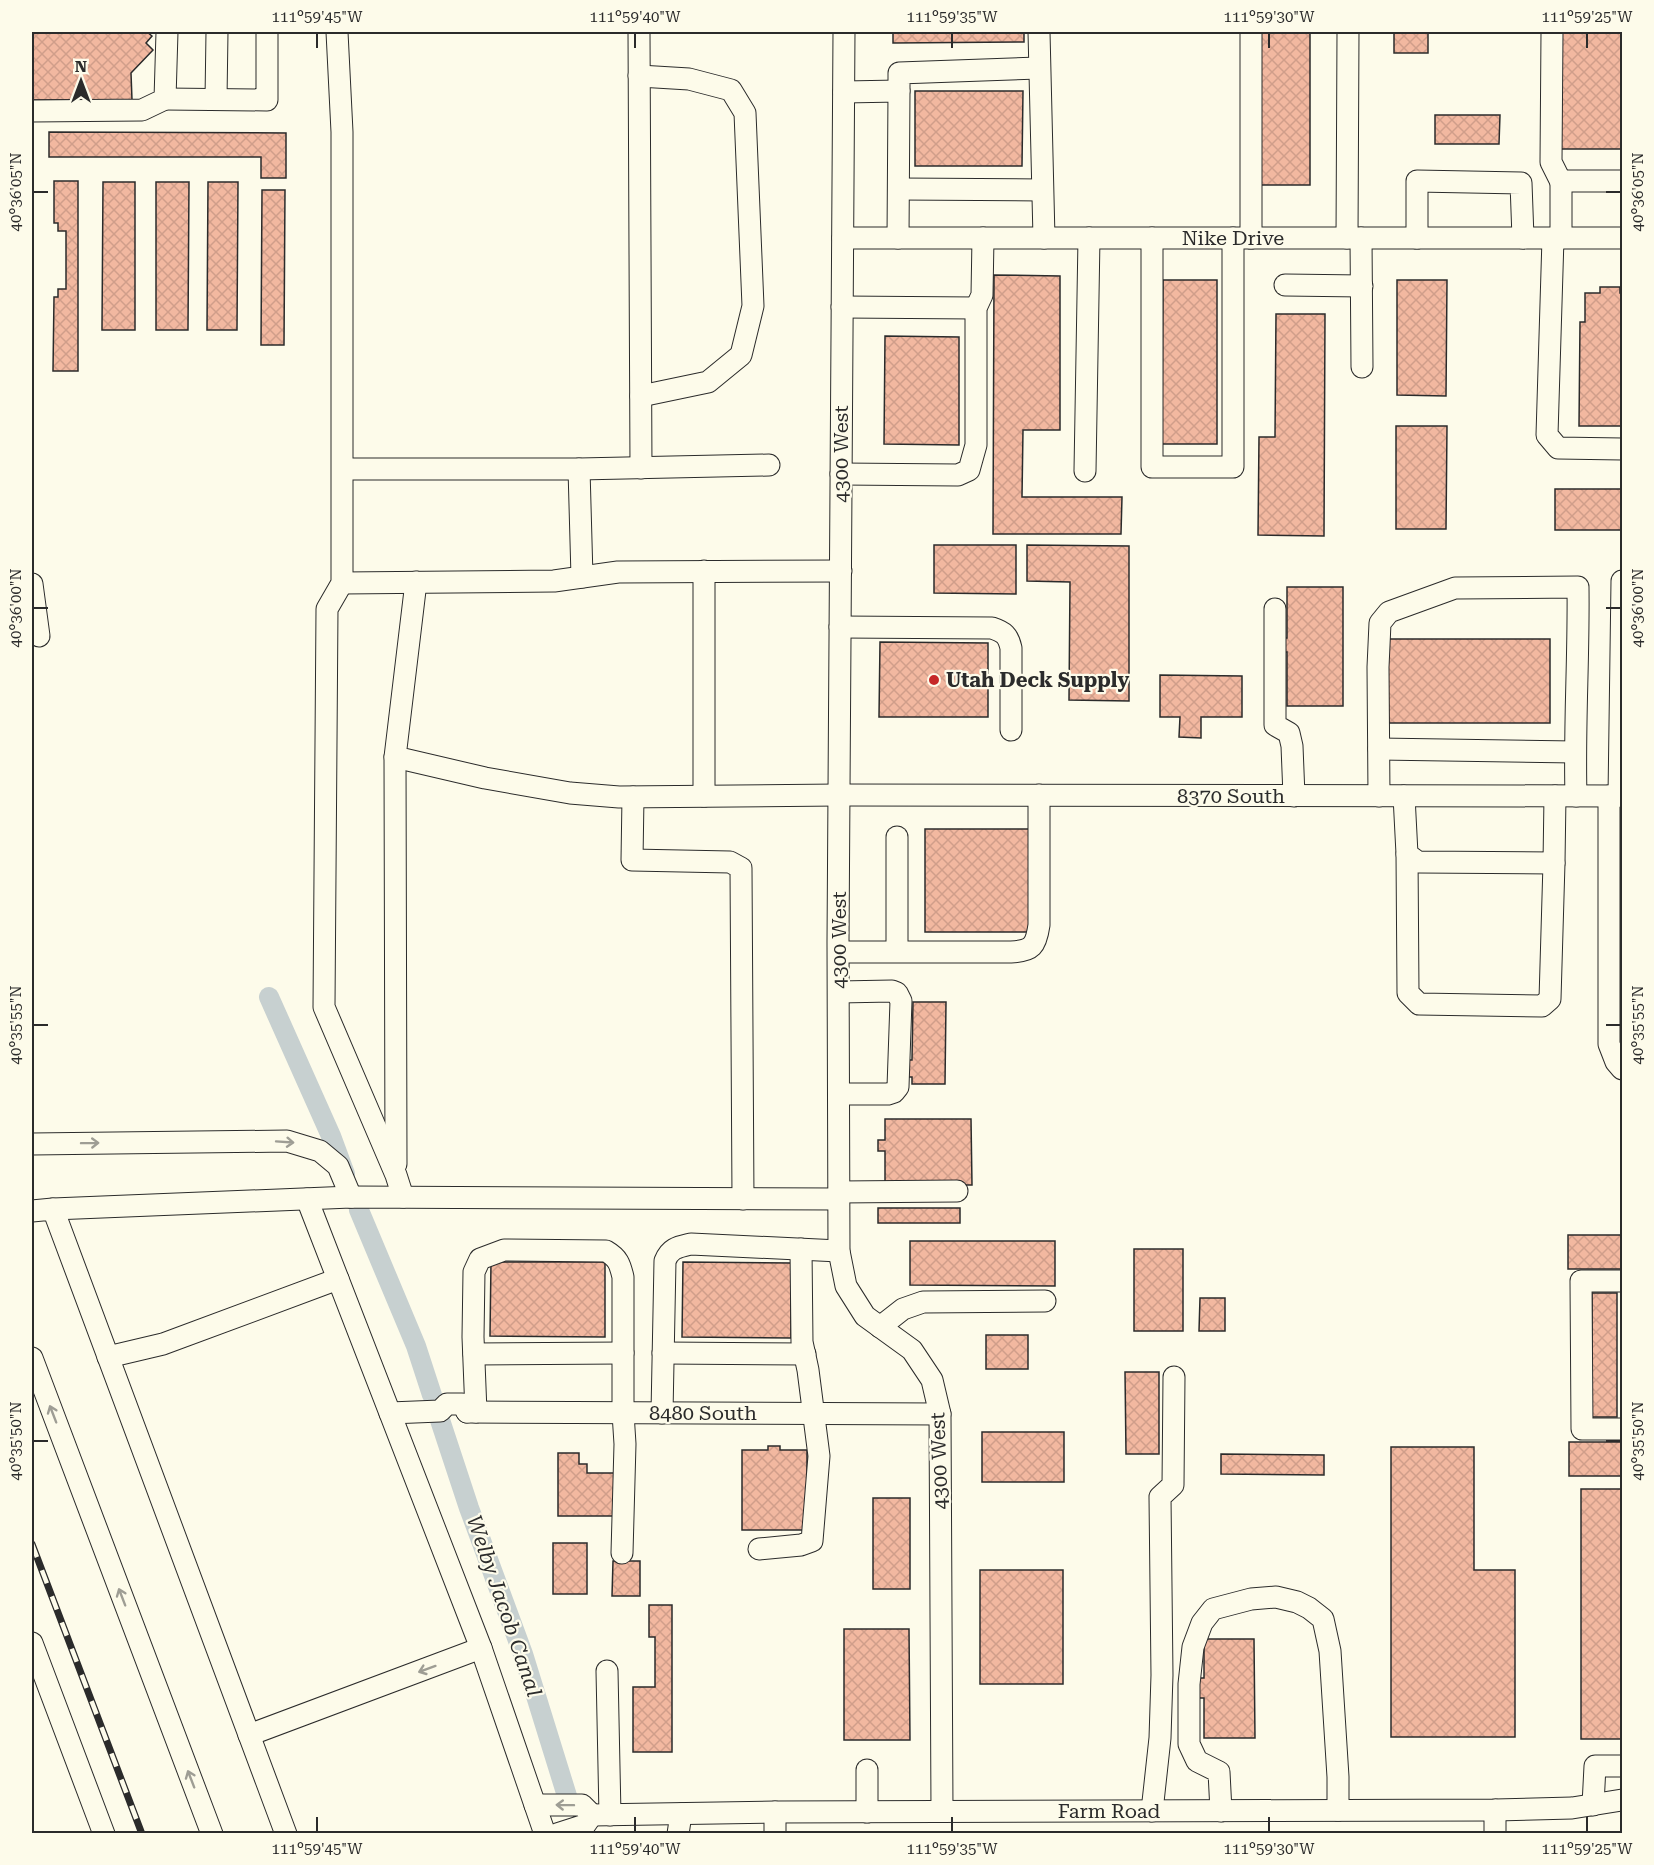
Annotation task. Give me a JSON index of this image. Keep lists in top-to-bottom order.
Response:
{
  "streets": {
    "street": [
      "Nike Drive",
      "4300 West",
      "8370 South",
      "8480 South",
      "Farm Road"
    ]
  },
  "crossings": [
    ["Nike Drive", "4300 West"],
    ["4300 West", "8370 South"],
    ["4300 West", "8480 South"],
    ["4300 West", "Farm Road"]
  ],
  "water": ["Welby Jacob Canal"],
  "places": ["Utah Deck Supply"],
  "north": "top",
  "coordinates": [
    "111°59'45\"W",
    "111°59'40\"W",
    "111°59'35\"W",
    "111°59'30\"W",
    "111°59'25\"W",
    "40°36'05\"N",
    "40°36'00\"N",
    "40°35'55\"N",
    "40°35'50\"N"
  ]
}
